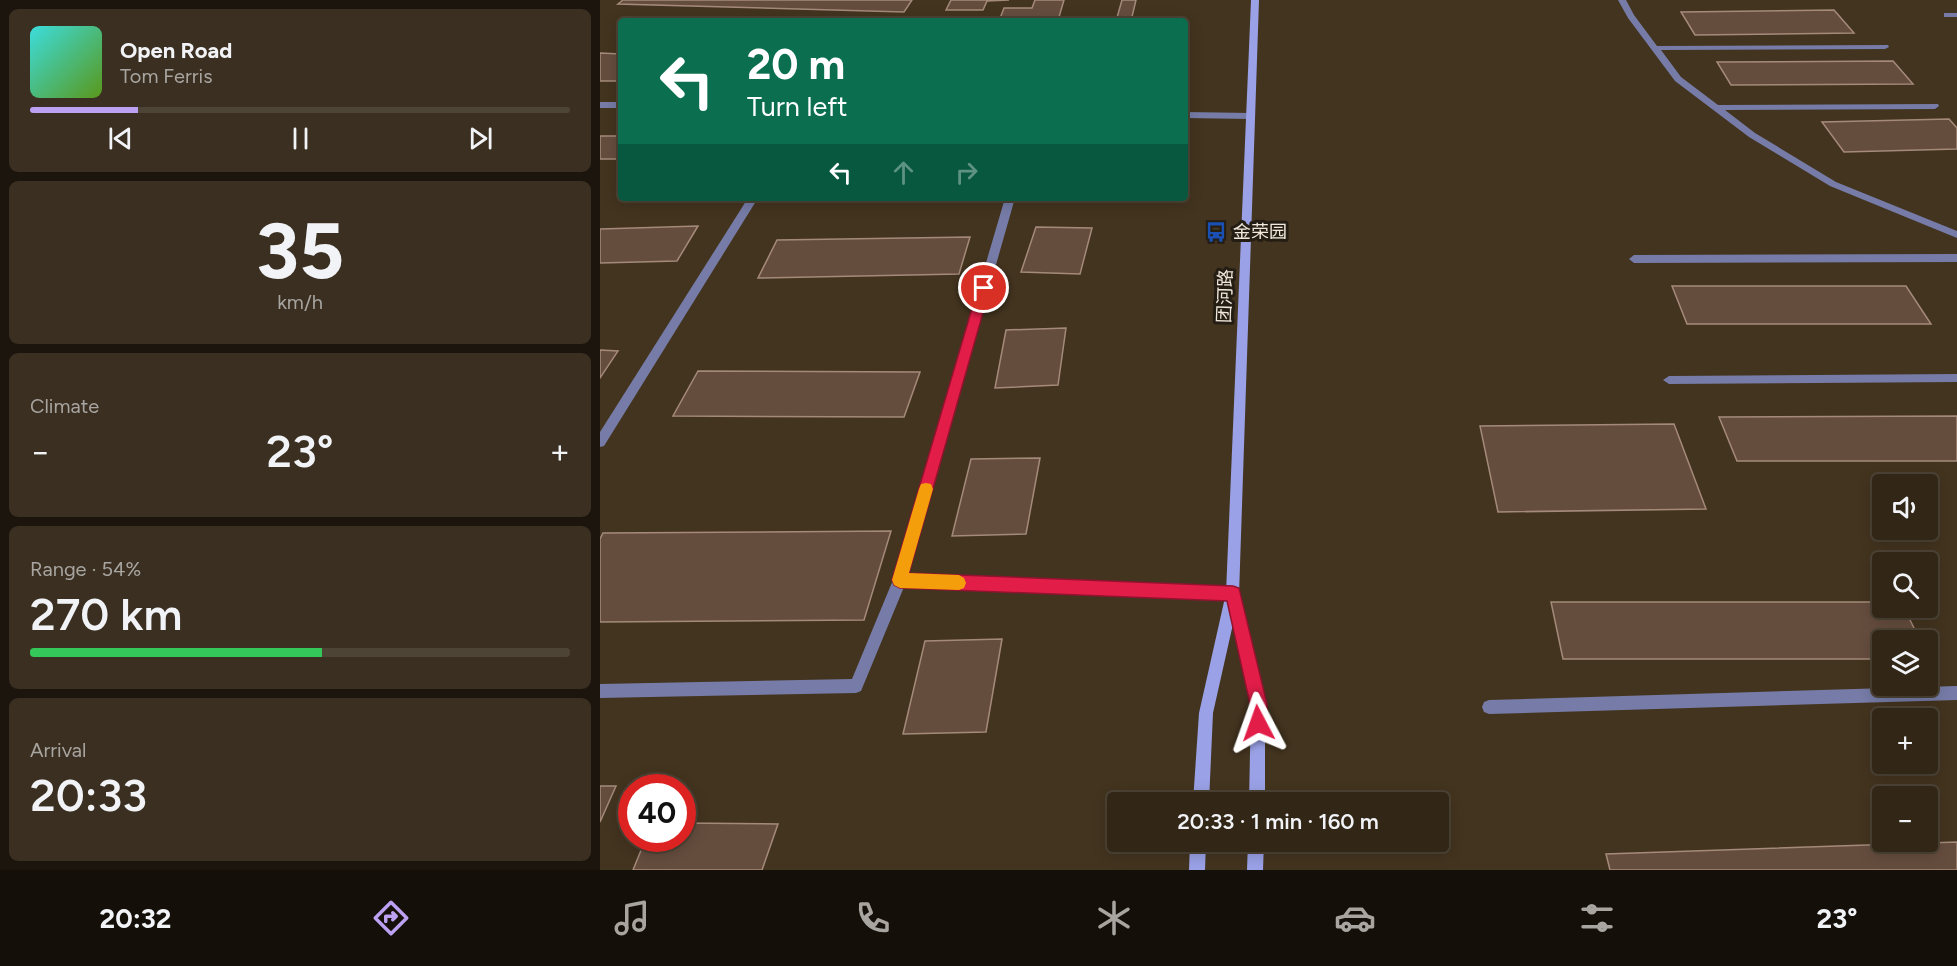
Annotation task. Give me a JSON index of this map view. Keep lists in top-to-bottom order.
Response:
{
  "streets": {
    "street": ["团河路"]
  },
  "places": {
    "bus stop": ["金荣园"]
  },
  "page": {
    "turn": ["20 m", "Turn left"],
    "song": ["Open Road", "Tom Ferris"],
    "tile": [
      ["35", "km/h"],
      "Climate",
      ["Range · 54%", "270 km"],
      ["Arrival", "20:33"]
    ],
    "heat": ["−", "23°", "+"],
    "map_buttons": ["+", "−"],
    "limit": "40",
    "trip": "20:33 · 1 min · 160 m",
    "tabs": ["20:32", "23°"]
  }
}
